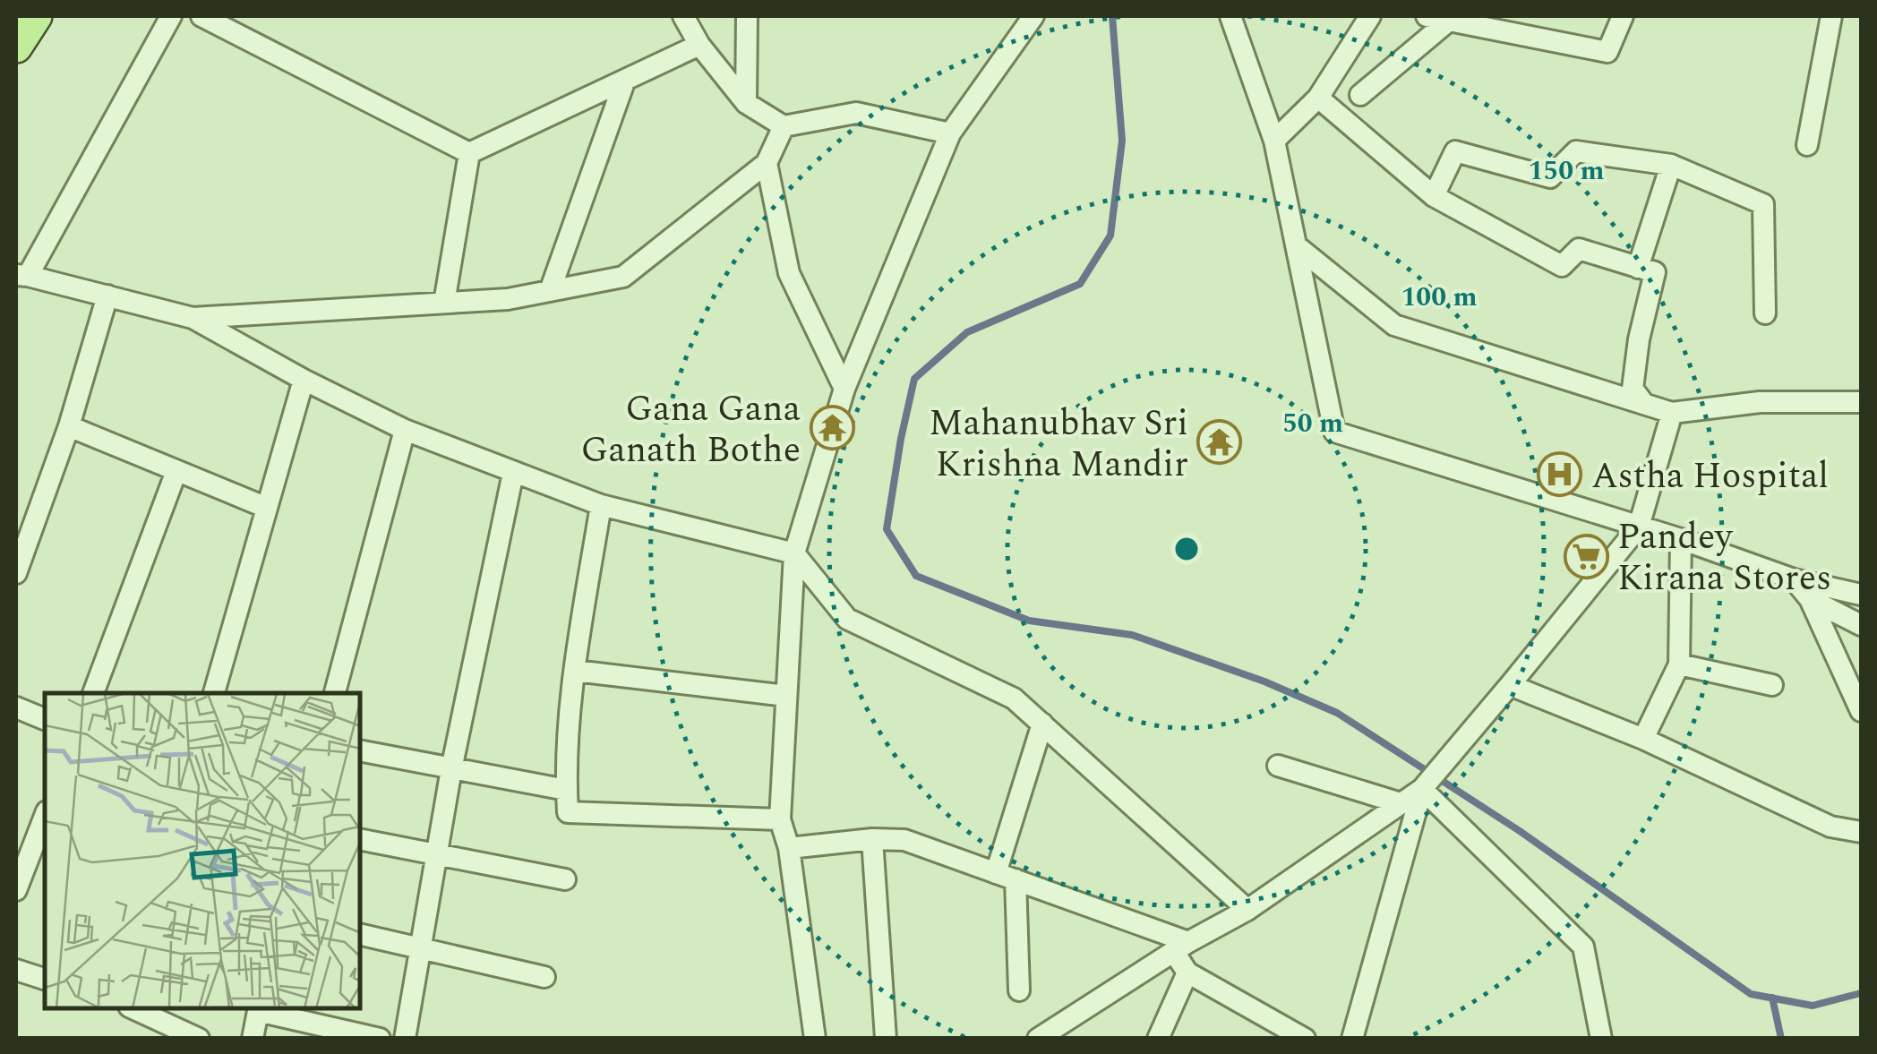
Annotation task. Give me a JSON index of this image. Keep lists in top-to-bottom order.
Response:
{
  "places": {
    "temple": ["Gana Gana Ganath Bothe", "Mahanubhav Sri Krishna Mandir"],
    "hospital": ["Astha Hospital"],
    "supermarket": ["Pandey Kirana Stores"]
  },
  "rings": ["150 m", "100 m", "50 m"]
}
